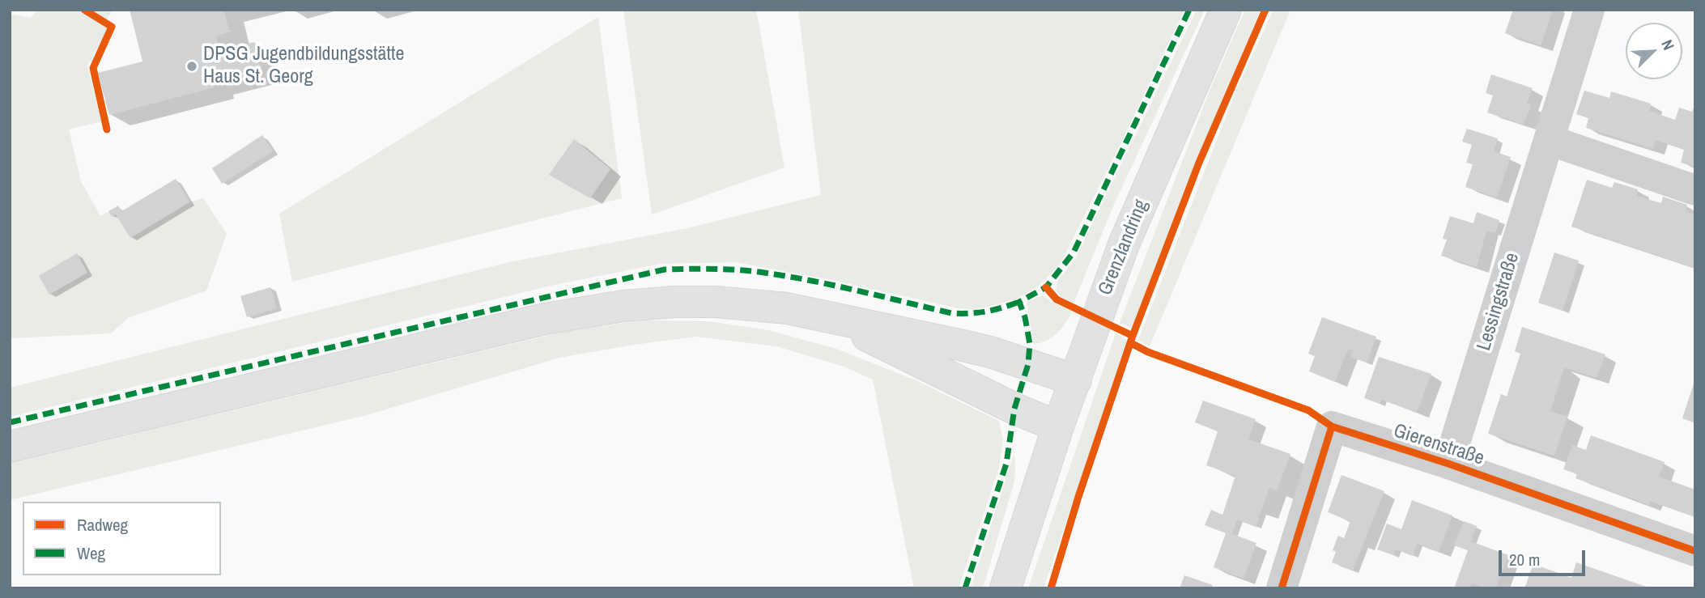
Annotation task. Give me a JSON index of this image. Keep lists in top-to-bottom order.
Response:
{
  "streets": {
    "main road": ["Grenzlandring"],
    "street": ["Lessingstraße", "Gierenstraße"]
  },
  "crossings": [
    ["Lessingstraße", "Gierenstraße"]
  ],
  "places": ["DPSG Jugendbildungsstätte Haus St. Georg"],
  "legend": ["Radweg", "Weg"],
  "scale_bar": "20 m",
  "north": "top right"
}
